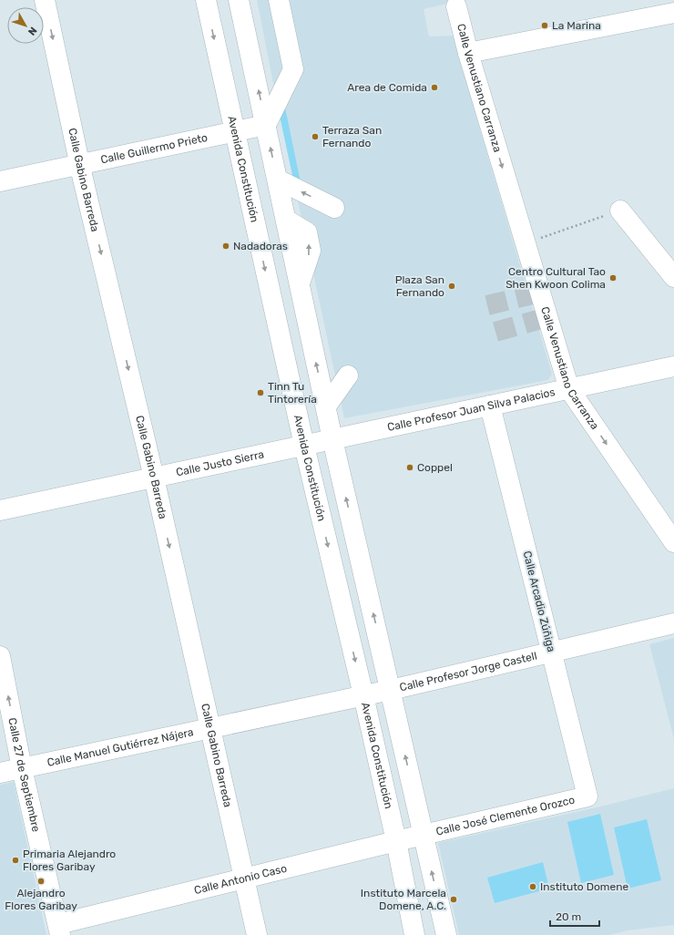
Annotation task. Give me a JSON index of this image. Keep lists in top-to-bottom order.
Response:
{
  "streets": {
    "street": [
      "Calle Venustiano Carranza",
      "Calle Guillermo Prieto",
      "Avenida Constitución",
      "Calle Gabino Barreda",
      "Calle Profesor Juan Silva Palacios",
      "Calle Justo Sierra",
      "Calle Arcadio Zúñiga",
      "Calle Profesor Jorge Castell",
      "Calle Manuel Gutiérrez Nájera",
      "Calle 27 de Septiembre",
      "Calle José Clemente Orozco",
      "Calle Antonio Caso"
    ]
  },
  "crossings": [
    ["Calle Venustiano Carranza", "Calle Profesor Juan Silva Palacios"],
    ["Calle Guillermo Prieto", "Avenida Constitución"],
    ["Calle Guillermo Prieto", "Calle Gabino Barreda"],
    ["Avenida Constitución", "Calle Justo Sierra"],
    ["Avenida Constitución", "Calle Manuel Gutiérrez Nájera"],
    ["Avenida Constitución", "Calle Antonio Caso"],
    ["Calle Gabino Barreda", "Calle Justo Sierra"],
    ["Calle Gabino Barreda", "Calle Manuel Gutiérrez Nájera"],
    ["Calle Gabino Barreda", "Calle Antonio Caso"],
    ["Calle Profesor Juan Silva Palacios", "Calle Justo Sierra"],
    ["Calle Profesor Juan Silva Palacios", "Calle Arcadio Zúñiga"],
    ["Calle Arcadio Zúñiga", "Calle Profesor Jorge Castell"],
    ["Calle Arcadio Zúñiga", "Calle José Clemente Orozco"],
    ["Calle Profesor Jorge Castell", "Calle Manuel Gutiérrez Nájera"],
    ["Calle Manuel Gutiérrez Nájera", "Calle 27 de Septiembre"],
    ["Calle 27 de Septiembre", "Calle Antonio Caso"],
    ["Calle José Clemente Orozco", "Calle Antonio Caso"]
  ],
  "one_way": ["Calle Venustiano Carranza", "Calle Gabino Barreda", "Calle 27 de Septiembre"],
  "places": [
    "La Marina",
    "Area de Comida",
    "Terraza San Fernando",
    "Nadadoras",
    "Centro Cultural Tao Shen Kwoon Colima",
    "Plaza San Fernando",
    "Tinn Tu Tintorería",
    "Coppel",
    "Primaria Alejandro Flores Garibay",
    "Alejandro Flores Garibay",
    "Instituto Domene",
    "Instituto Marcela Domene, A.C."
  ],
  "scale_bar": "20 m",
  "north": "bottom right"
}
